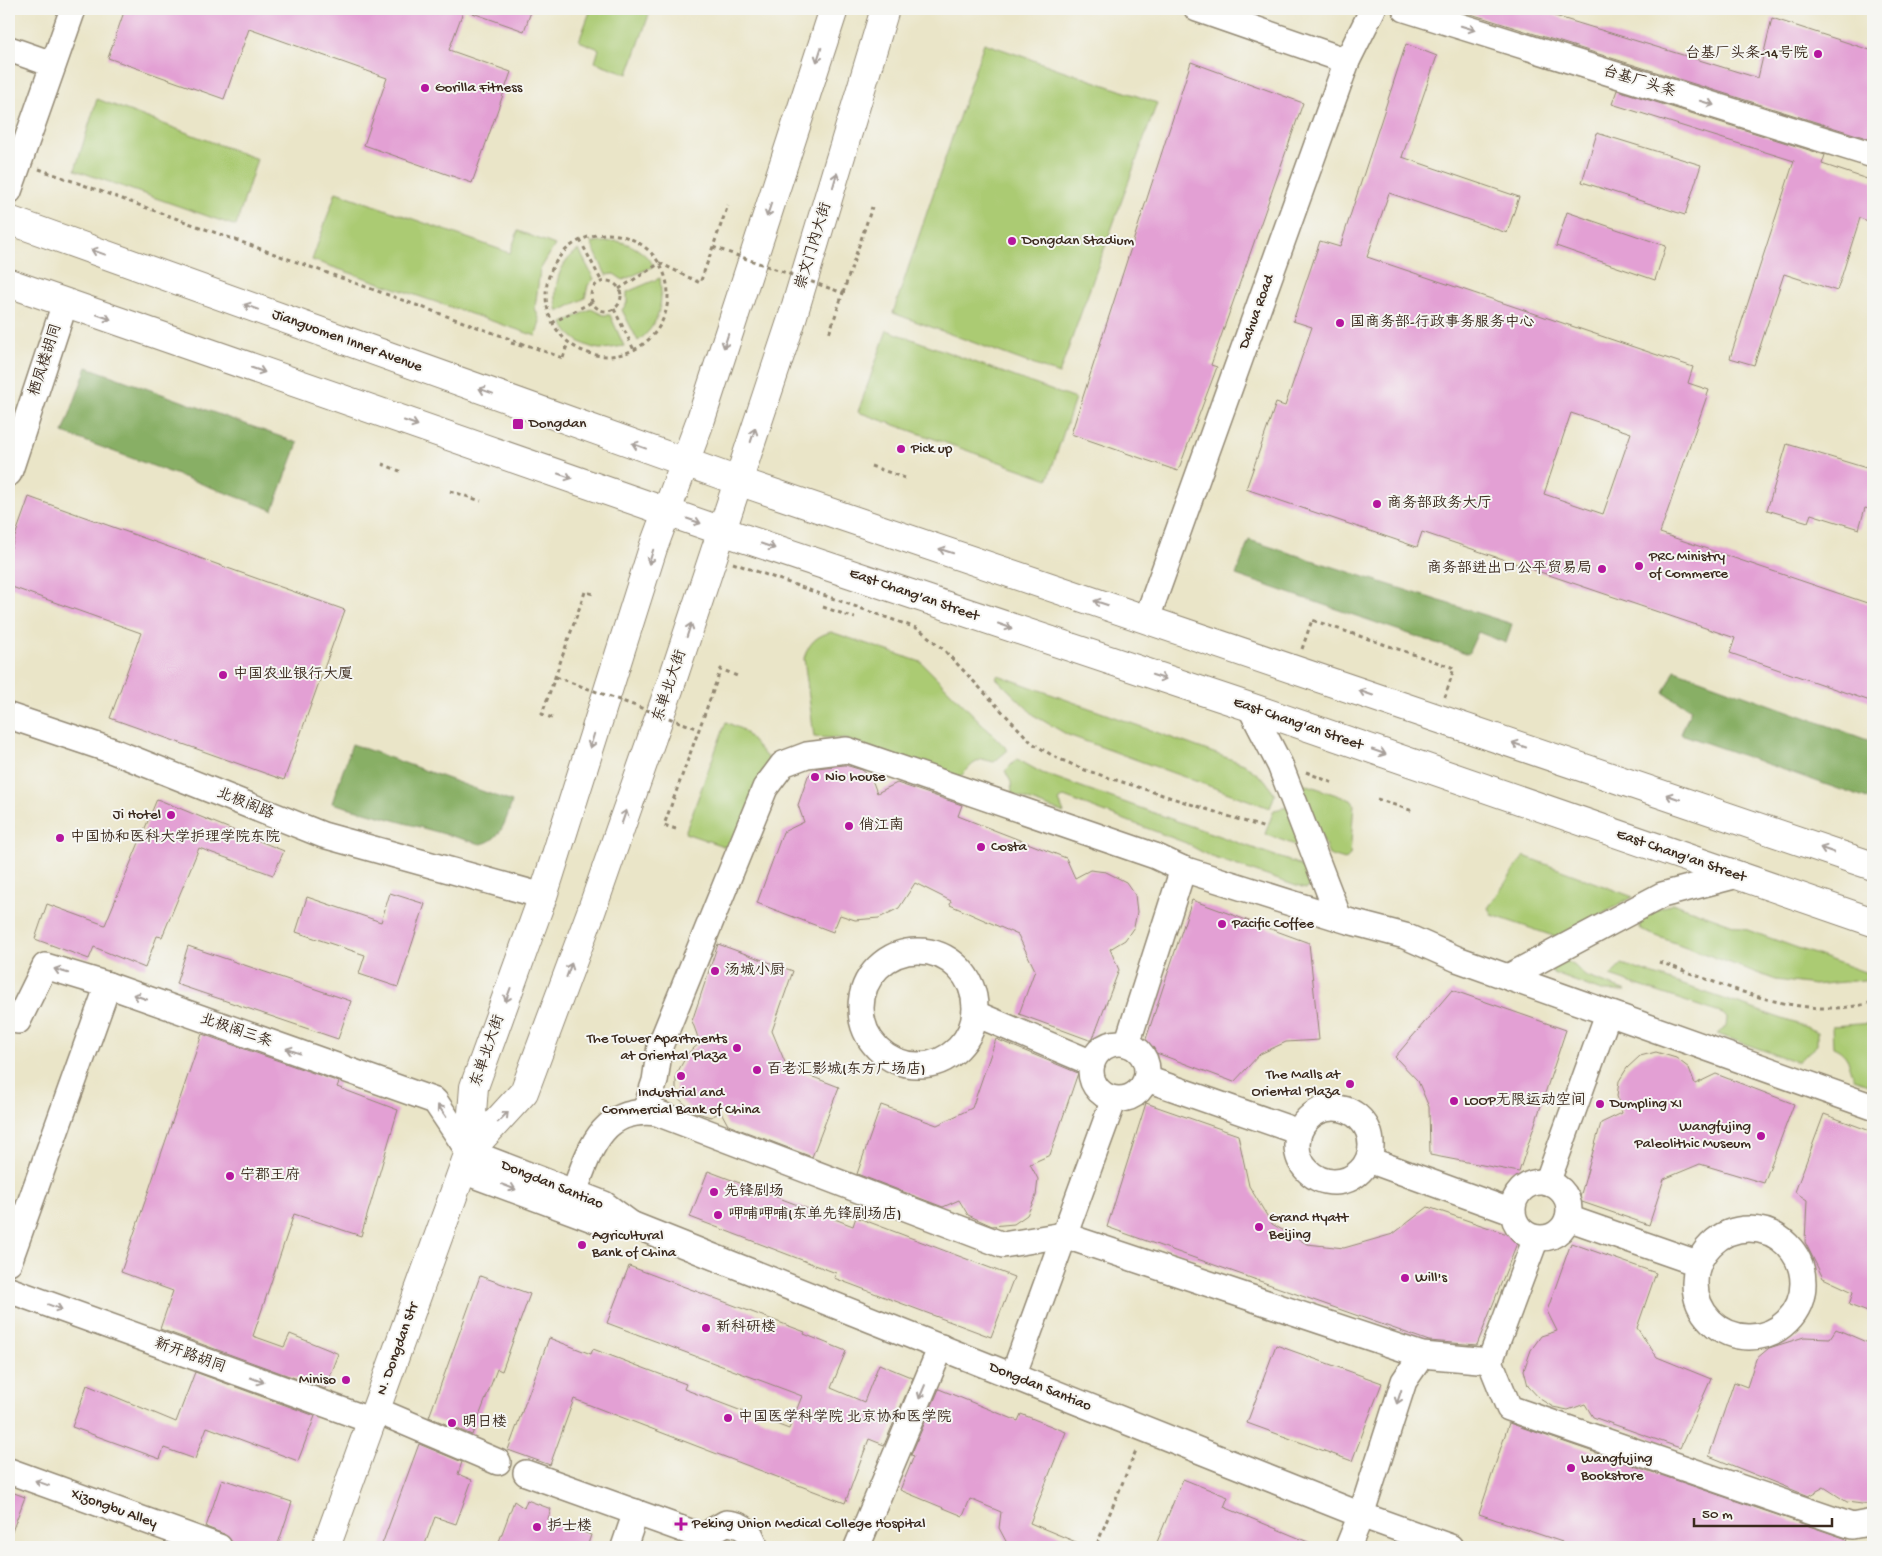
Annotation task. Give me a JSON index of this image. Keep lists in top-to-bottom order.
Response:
{
  "streets": {
    "main road": [
      "崇文门内大街",
      "Jianguomen Inner Avenue",
      "East Chang'an Street",
      "东单北大街",
      "N. Dongdan Str"
    ],
    "street": [
      "台基厂头条",
      "Dahua Road",
      "栖凤楼胡同",
      "北极阁路",
      "北极阁三条",
      "Dongdan Santiao",
      "新开路胡同",
      "Xizongbu Alley"
    ]
  },
  "crossings": [
    ["崇文门内大街", "Jianguomen Inner Avenue"],
    ["崇文门内大街", "East Chang'an Street"],
    ["崇文门内大街", "东单北大街"],
    ["Jianguomen Inner Avenue", "东单北大街"],
    ["East Chang'an Street", "东单北大街"],
    ["东单北大街", "北极阁路"],
    ["东单北大街", "北极阁三条"],
    ["东单北大街", "Dongdan Santiao"],
    ["东单北大街", "N. Dongdan Str"],
    ["北极阁三条", "Dongdan Santiao"],
    ["北极阁三条", "N. Dongdan Str"],
    ["Dongdan Santiao", "N. Dongdan Str"],
    ["N. Dongdan Str", "新开路胡同"]
  ],
  "one_way": [
    "台基厂头条",
    "北极阁三条",
    "新开路胡同",
    "Xizongbu Alley"
  ],
  "places": {
    "other": [
      "台基厂头条-14号院",
      "Gorilla Fitness",
      "Dongdan Stadium",
      "国商务部-行政事务服务中心",
      "Pick up",
      "商务部政务大厅",
      "PRC Ministry of Commerce",
      "商务部进出口公平贸易局",
      "中国农业银行大厦",
      "Nio house",
      "Ji Hotel",
      "俏江南",
      "中国协和医科大学护理学院东院",
      "Costa",
      "Pacific Coffee",
      "汤城小厨",
      "The Tower Apartments at Oriental Plaza",
      "百老汇影城(东方广场店)",
      "Industrial and Commercial Bank of China",
      "The Malls at Oriental Plaza",
      "LOOP无限运动空间",
      "Dumpling XI",
      "Wangfujing Paleolithic Museum",
      "宁郡王府",
      "先锋剧场",
      "呷哺呷哺(东单先锋剧场店)",
      "Grand Hyatt Beijing",
      "Agricultural Bank of China",
      "Will's",
      "新科研楼",
      "Miniso",
      "中国医学科学院 北京协和医学院",
      "明日楼",
      "Wangfujing Bookstore",
      "护士楼"
    ],
    "transit": ["Dongdan"],
    "health": ["Peking Union Medical College Hospital"]
  },
  "scale_bar": "50 m"
}
